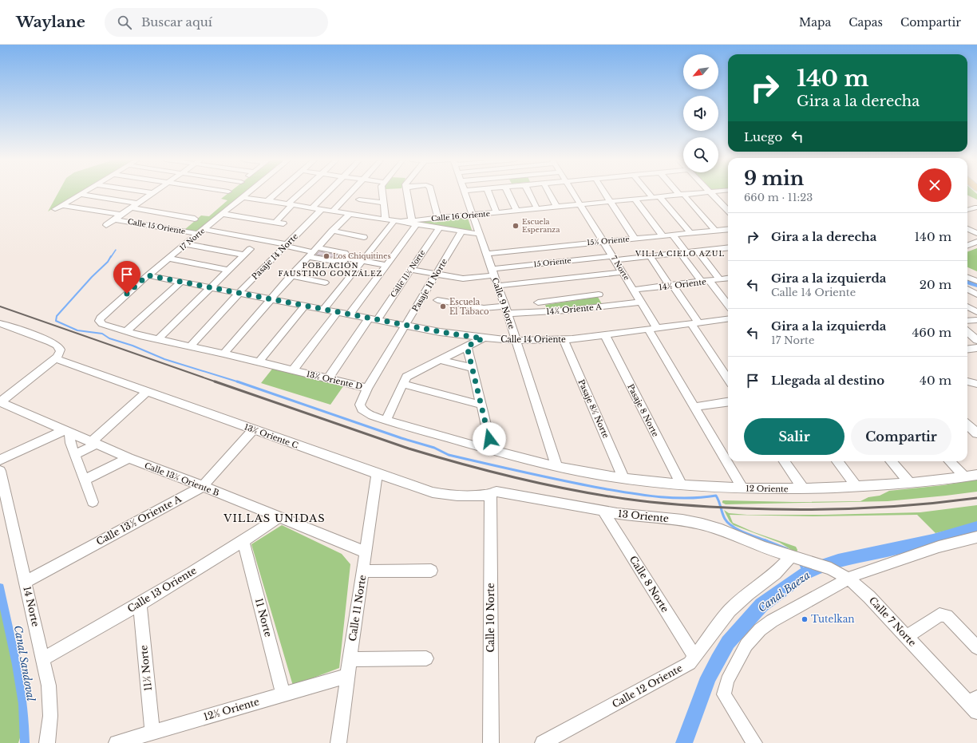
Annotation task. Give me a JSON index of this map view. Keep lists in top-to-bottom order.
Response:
{
  "streets": {
    "street": [
      "Calle 16 Oriente",
      "Calle 15 Oriente",
      "17 Norte",
      "15½ Oriente",
      "Pasaje 14 Norte",
      "15 Oriente",
      "7 Norte",
      "Calle 11½ Norte",
      "14½ Oriente",
      "Pasaje 11 Norte",
      "Calle 9 Norte",
      "14½ Oriente A",
      "Calle 14 Oriente",
      "13½ Oriente D",
      "Pasaje 8½ Norte",
      "Pasaje 8 Norte",
      "13½ Oriente C",
      "Calle 13½ Oriente B",
      "12 Oriente",
      "13 Oriente",
      "Calle 13½ Oriente A",
      "Calle 8 Norte",
      "Calle 13 Oriente",
      "14 Norte",
      "Calle 11 Norte",
      "11 Norte",
      "Calle 10 Norte",
      "Calle 7 Norte",
      "11½ Norte",
      "Calle 12 Oriente",
      "12½ Oriente"
    ]
  },
  "crossings": [
    ["Calle 16 Oriente", "17 Norte"],
    ["Calle 16 Oriente", "Pasaje 14 Norte"],
    ["Calle 16 Oriente", "7 Norte"],
    ["Calle 16 Oriente", "Calle 11½ Norte"],
    ["Calle 16 Oriente", "Pasaje 11 Norte"],
    ["Calle 16 Oriente", "Calle 9 Norte"],
    ["Calle 15 Oriente", "17 Norte"],
    ["17 Norte", "Calle 14 Oriente"],
    ["17 Norte", "13½ Oriente D"],
    ["15½ Oriente", "7 Norte"],
    ["15½ Oriente", "Calle 9 Norte"],
    ["Pasaje 14 Norte", "Calle 14 Oriente"],
    ["Pasaje 14 Norte", "13½ Oriente D"],
    ["15 Oriente", "7 Norte"],
    ["15 Oriente", "Calle 11½ Norte"],
    ["15 Oriente", "Pasaje 11 Norte"],
    ["15 Oriente", "Calle 9 Norte"],
    ["7 Norte", "14½ Oriente"],
    ["7 Norte", "14½ Oriente A"],
    ["7 Norte", "Calle 14 Oriente"],
    ["7 Norte", "12 Oriente"],
    ["Calle 11½ Norte", "Calle 14 Oriente"],
    ["Calle 11½ Norte", "13½ Oriente D"],
    ["Pasaje 11 Norte", "Calle 14 Oriente"],
    ["Pasaje 11 Norte", "13½ Oriente D"],
    ["Calle 9 Norte", "14½ Oriente A"],
    ["Calle 9 Norte", "Calle 14 Oriente"],
    ["Calle 9 Norte", "13½ Oriente D"],
    ["Calle 9 Norte", "12 Oriente"],
    ["Calle 14 Oriente", "Pasaje 8½ Norte"],
    ["Calle 14 Oriente", "Pasaje 8 Norte"],
    ["13½ Oriente D", "12 Oriente"],
    ["Pasaje 8½ Norte", "12 Oriente"],
    ["Pasaje 8 Norte", "12 Oriente"],
    ["13½ Oriente C", "13 Oriente"],
    ["13½ Oriente C", "Calle 13½ Oriente A"],
    ["13½ Oriente C", "Calle 11 Norte"],
    ["13½ Oriente C", "Calle 10 Norte"],
    ["Calle 13½ Oriente B", "Calle 13½ Oriente A"],
    ["Calle 13½ Oriente B", "Calle 13 Oriente"],
    ["Calle 13½ Oriente B", "Calle 11 Norte"],
    ["13 Oriente", "Calle 8 Norte"],
    ["13 Oriente", "Calle 10 Norte"],
    ["13 Oriente", "Calle 7 Norte"],
    ["13 Oriente", "Calle 12 Oriente"],
    ["Calle 13½ Oriente A", "14 Norte"],
    ["Calle 8 Norte", "Calle 12 Oriente"],
    ["Calle 13 Oriente", "14 Norte"],
    ["Calle 13 Oriente", "11 Norte"],
    ["Calle 13 Oriente", "11½ Norte"],
    ["Calle 11 Norte", "12½ Oriente"],
    ["11 Norte", "12½ Oriente"],
    ["Calle 7 Norte", "Calle 12 Oriente"],
    ["11½ Norte", "12½ Oriente"]
  ],
  "districts": ["VILLA CIELO AZUL", "POBLACIÓN FAUSTINO GONZÁLEZ", "VILLAS UNIDAS"],
  "water": ["Canal Baeza", "Canal Sandoval"],
  "places": [
    "Escuela Esperanza",
    "Los Chiquitines",
    "Escuela El Tabaco",
    "Tutelkan"
  ],
  "north": "bottom left",
  "page": {
    "header": "Waylane",
    "search": "Buscar aquí",
    "nav": ["Mapa", "Capas", "Compartir"],
    "turn": ["140 m", "Gira a la derecha"],
    "then": "Luego",
    "heading": ["9 min", "660 m · 11:23"],
    "list": [
      {
        "name": "Gira a la derecha",
        "value": "140 m"
      },
      {
        "name": "Gira a la izquierda",
        "note": "Calle 14 Oriente",
        "value": "20 m"
      },
      {
        "name": "Gira a la izquierda",
        "note": "17 Norte",
        "value": "460 m"
      },
      {
        "name": "Llegada al destino",
        "value": "40 m"
      }
    ],
    "buttons": ["Salir", "Compartir"]
  }
}
